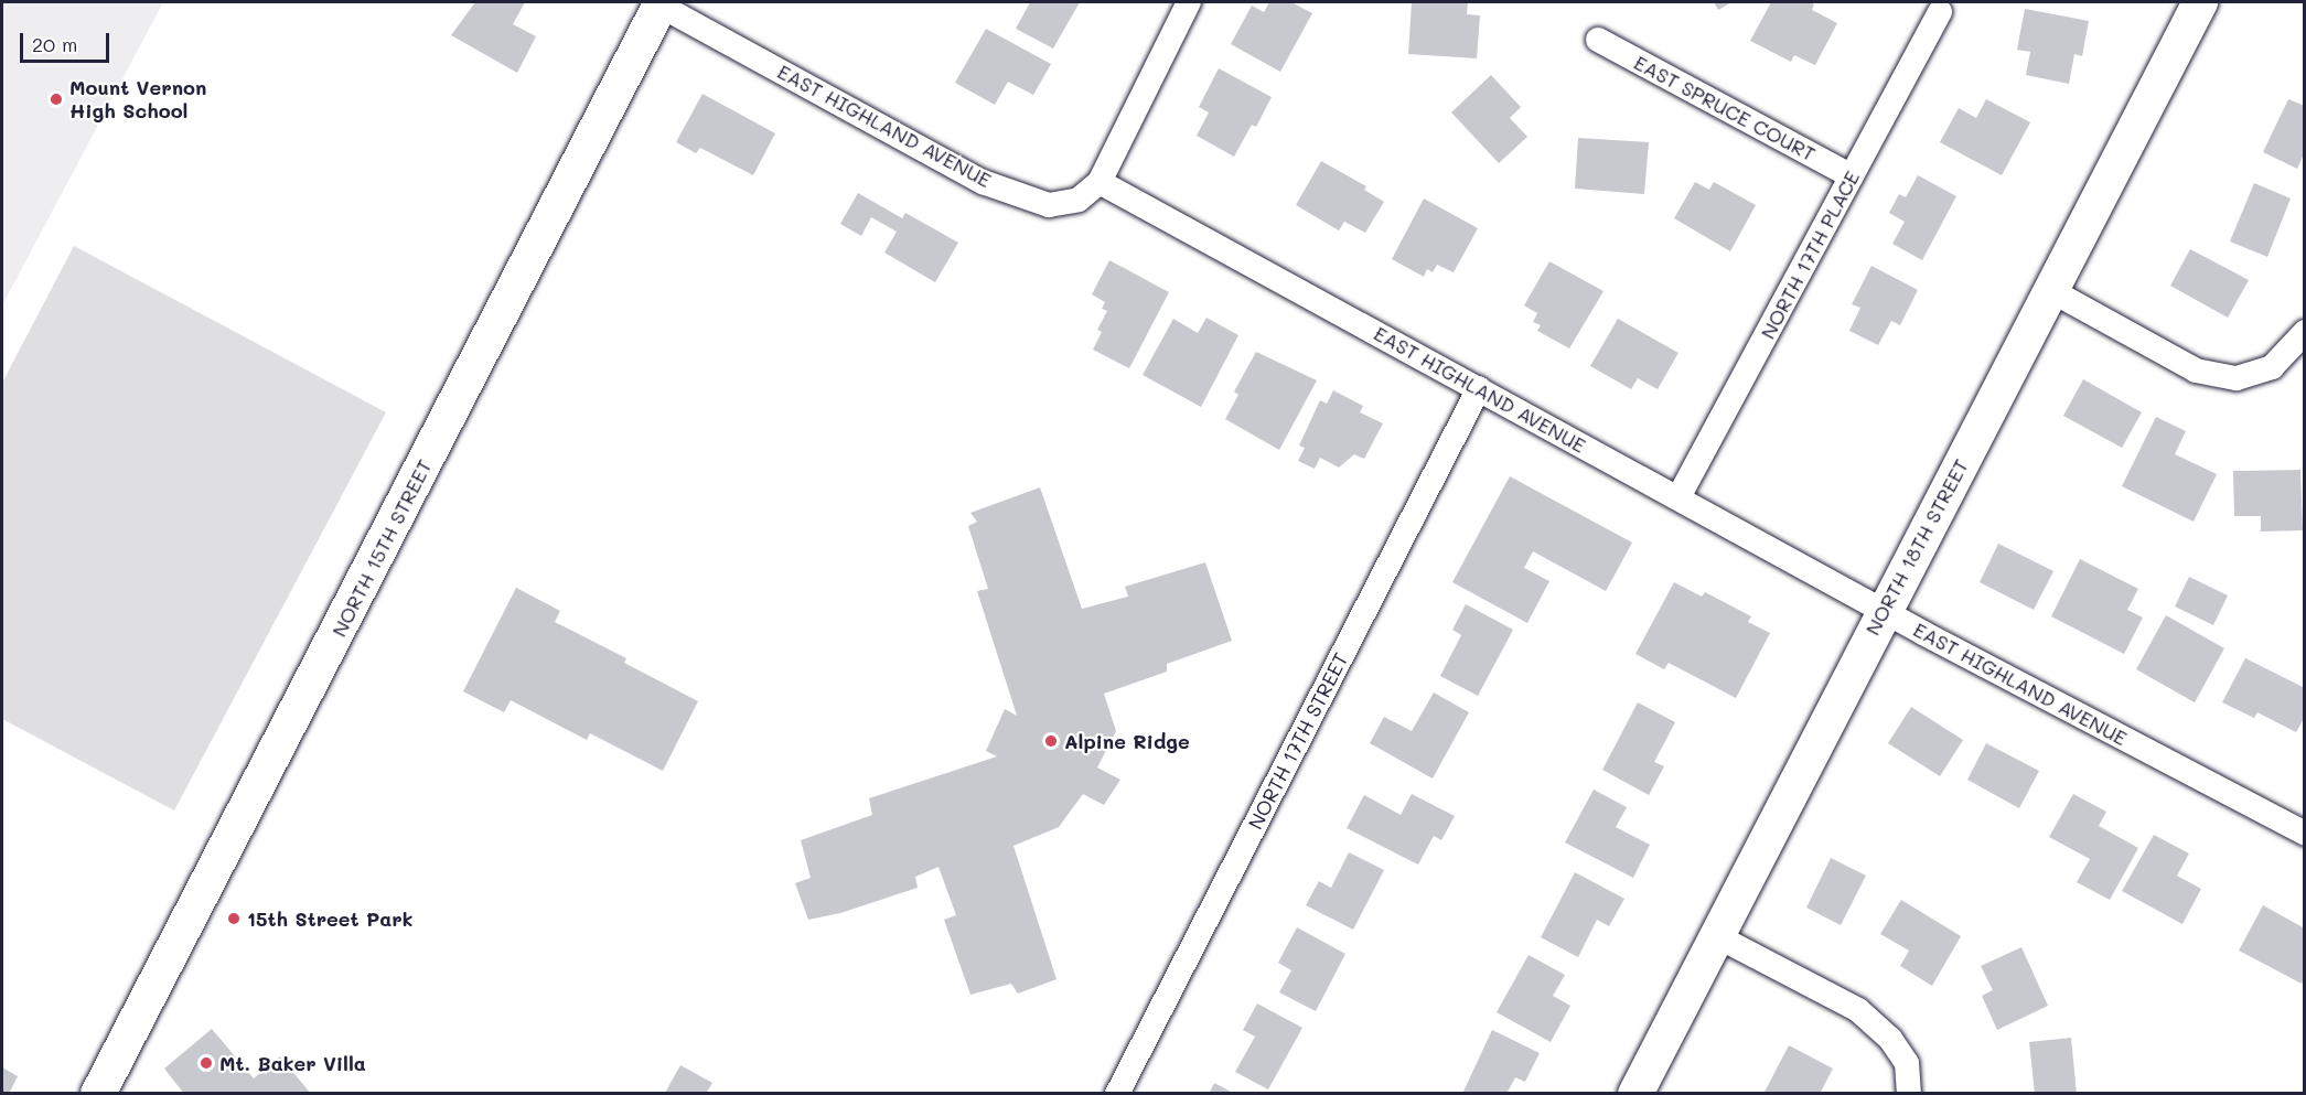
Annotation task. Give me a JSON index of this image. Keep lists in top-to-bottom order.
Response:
{
  "streets": {
    "street": [
      "EAST SPRUCE COURT",
      "EAST HIGHLAND AVENUE",
      "NORTH 17TH PLACE",
      "NORTH 18TH STREET",
      "NORTH 15TH STREET",
      "NORTH 17TH STREET"
    ]
  },
  "crossings": [
    ["EAST SPRUCE COURT", "NORTH 17TH PLACE"],
    ["EAST HIGHLAND AVENUE", "NORTH 17TH PLACE"],
    ["EAST HIGHLAND AVENUE", "NORTH 18TH STREET"],
    ["EAST HIGHLAND AVENUE", "NORTH 15TH STREET"],
    ["EAST HIGHLAND AVENUE", "NORTH 17TH STREET"]
  ],
  "places": [
    "Mount Vernon High School",
    "Alpine Ridge",
    "15th Street Park",
    "Mt. Baker Villa"
  ],
  "scale_bar": "20 m"
}
